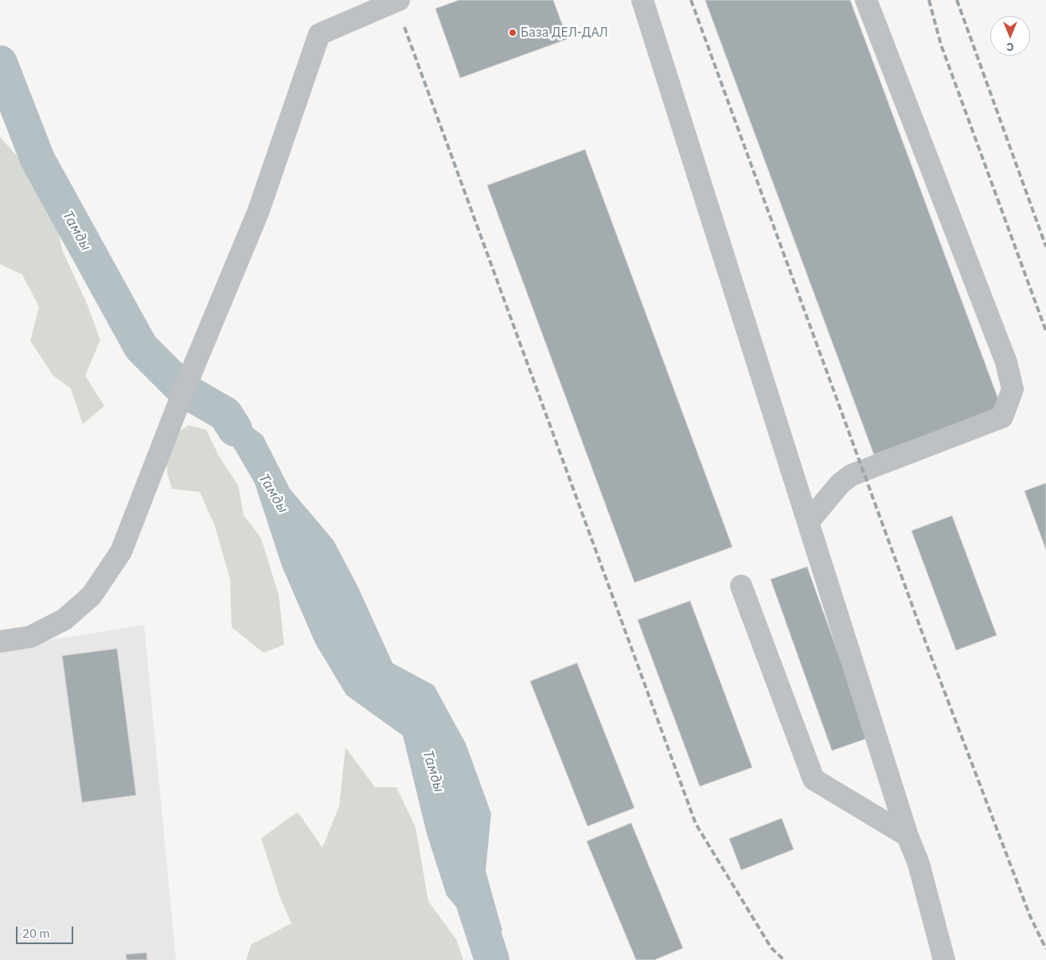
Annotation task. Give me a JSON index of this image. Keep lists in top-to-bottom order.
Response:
{
  "water": ["Тамды"],
  "places": ["База ДЕЛ-ДАЛ"],
  "scale_bar": "20 m",
  "north": "bottom"
}
